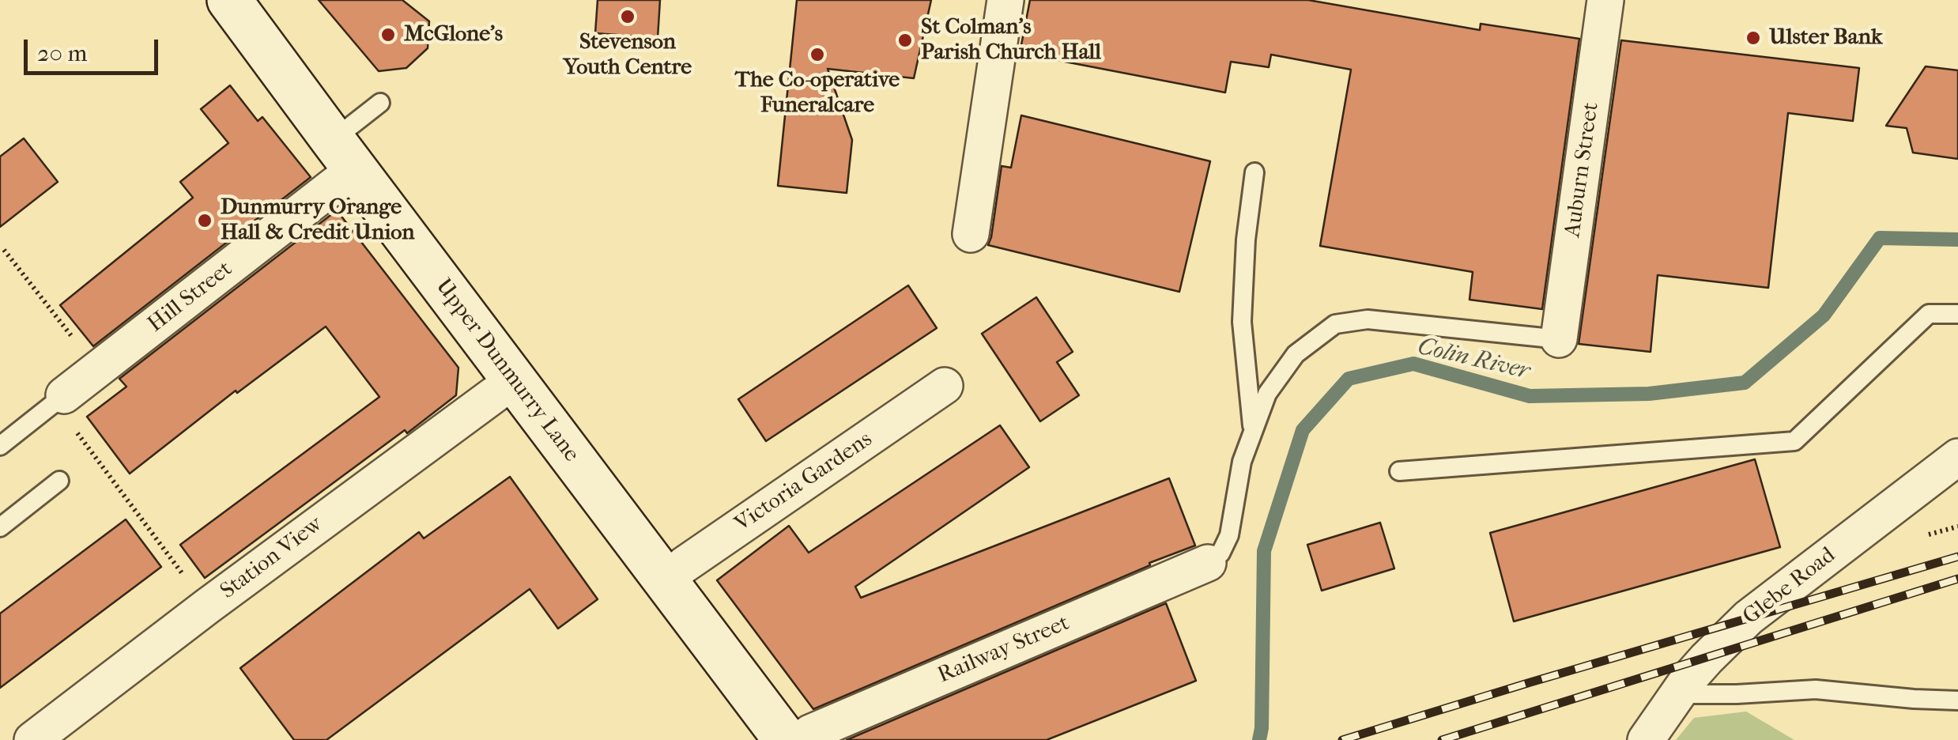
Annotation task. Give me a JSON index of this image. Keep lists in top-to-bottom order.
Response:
{
  "streets": {
    "street": [
      "Auburn Street",
      "Hill Street",
      "Upper Dunmurry Lane",
      "Victoria Gardens",
      "Station View",
      "Glebe Road",
      "Railway Street"
    ]
  },
  "crossings": [
    ["Hill Street", "Upper Dunmurry Lane"],
    ["Upper Dunmurry Lane", "Victoria Gardens"],
    ["Upper Dunmurry Lane", "Station View"]
  ],
  "water": ["Colin River"],
  "places": [
    "Stevenson Youth Centre",
    "McGlone's",
    "Ulster Bank",
    "St Colman's Parish Church Hall",
    "The Co-operative Funeralcare",
    "Dunmurry Orange Hall & Credit Union"
  ],
  "scale_bar": "20 m"
}
